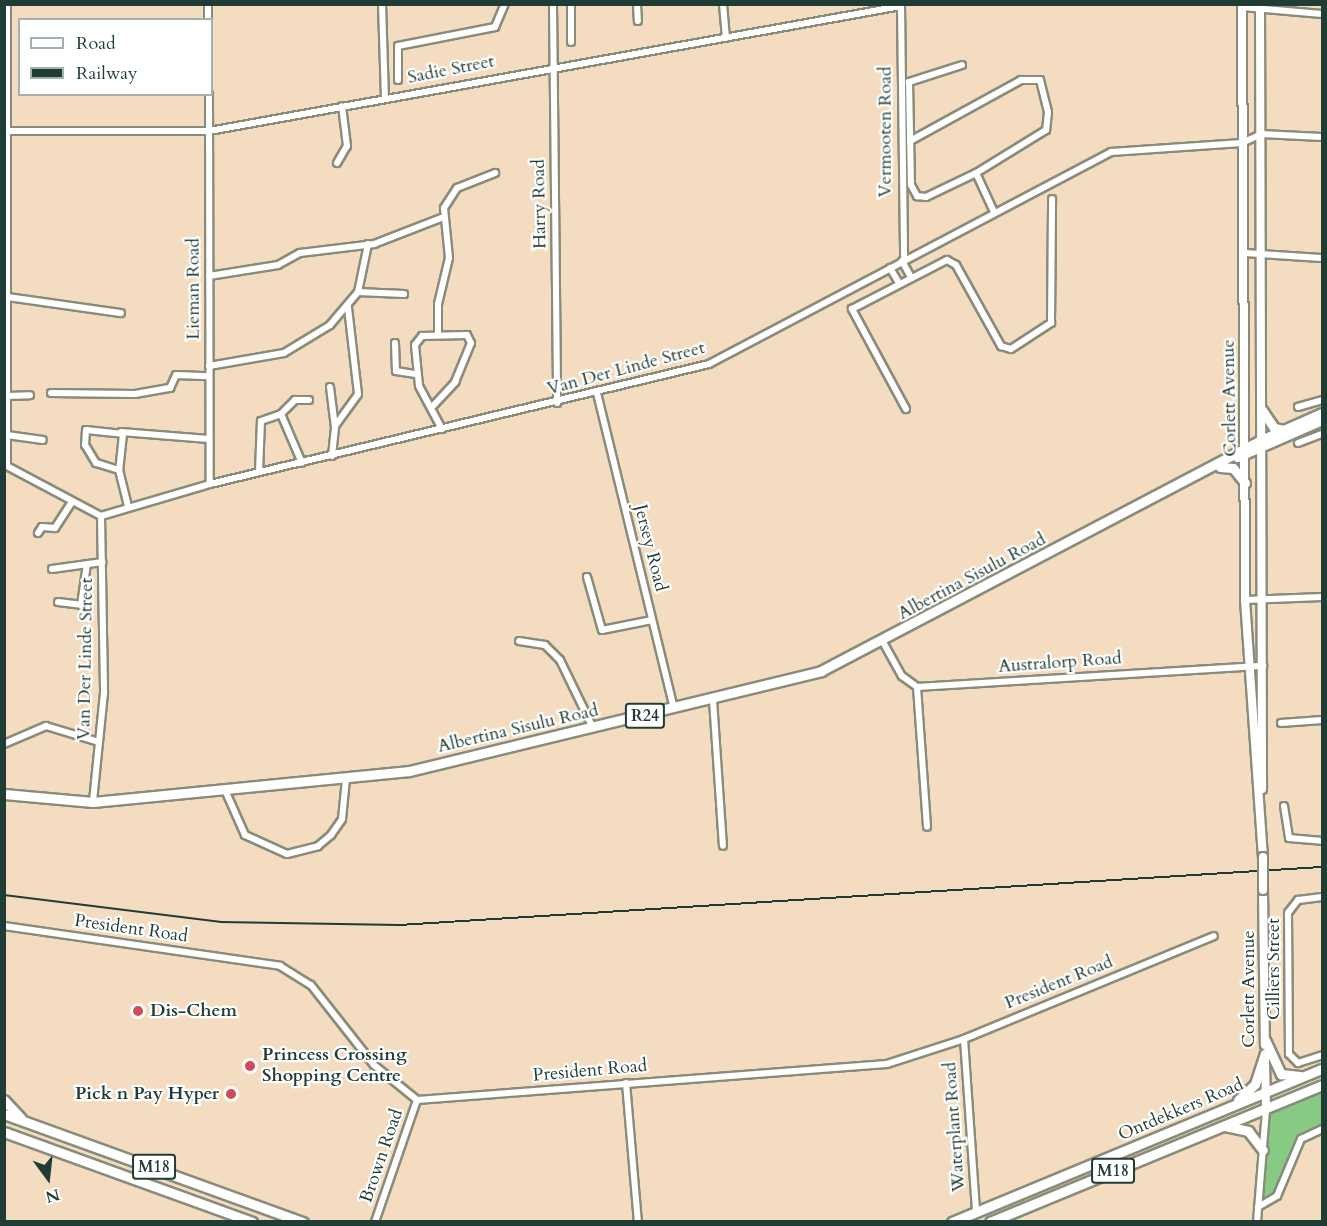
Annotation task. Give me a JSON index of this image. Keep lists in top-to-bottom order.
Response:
{
  "streets": {
    "main road": [
      "Albertina Sisulu Road",
      "R24",
      "Ontdekkers Road",
      "M18"
    ],
    "street": [
      "Sadie Street",
      "Vermooten Road",
      "Harry Road",
      "Lieman Road",
      "Van Der Linde Street",
      "Corlett Avenue",
      "Jersey Road",
      "Australorp Road",
      "President Road",
      "Cilliers Street",
      "Waterplant Road",
      "Brown Road"
    ]
  },
  "crossings": [
    ["Sadie Street", "Vermooten Road"],
    ["Sadie Street", "Harry Road"],
    ["Sadie Street", "Lieman Road"],
    ["Vermooten Road", "Van Der Linde Street"],
    ["Harry Road", "Van Der Linde Street"],
    ["Lieman Road", "Van Der Linde Street"],
    ["Van Der Linde Street", "Corlett Avenue"],
    ["Van Der Linde Street", "Jersey Road"],
    ["Van Der Linde Street", "Albertina Sisulu Road"],
    ["Corlett Avenue", "Albertina Sisulu Road"],
    ["Corlett Avenue", "Australorp Road"],
    ["Corlett Avenue", "Ontdekkers Road"],
    ["Jersey Road", "Albertina Sisulu Road"],
    ["President Road", "Waterplant Road"],
    ["President Road", "Brown Road"],
    ["Ontdekkers Road", "Waterplant Road"]
  ],
  "places": ["Dis-Chem", "Princess Crossing Shopping Centre", "Pick n Pay Hyper"],
  "legend": ["Road", "Railway"],
  "north": "bottom"
}
